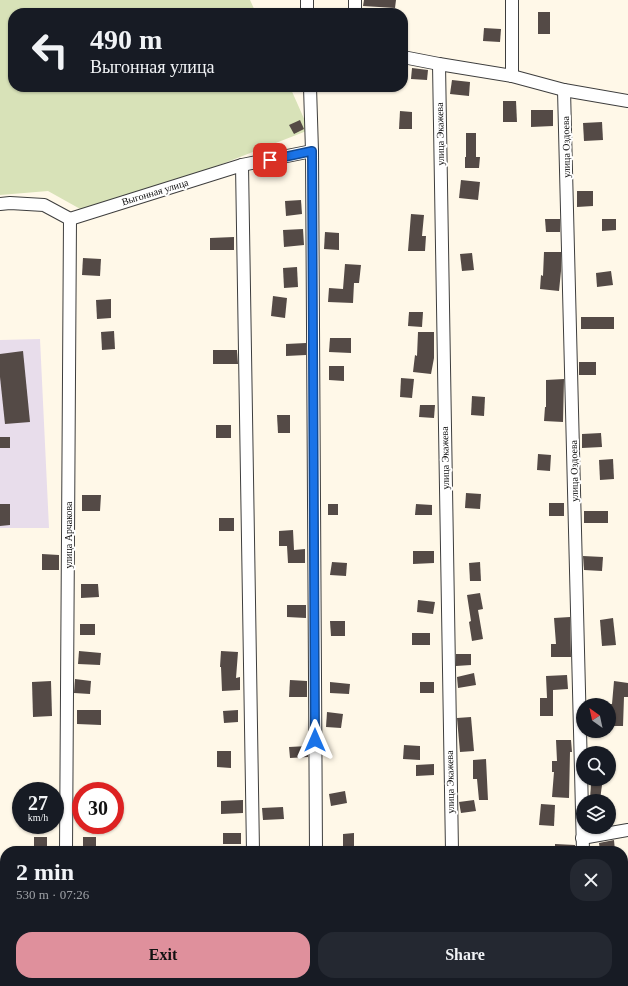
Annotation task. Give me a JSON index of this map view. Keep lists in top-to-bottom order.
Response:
{
  "streets": {
    "street": [
      "улица Экажева",
      "улица Оздоева",
      "Выгонная улица",
      "улица Арчакова"
    ]
  },
  "crossings": [
    ["Выгонная улица", "улица Арчакова"]
  ],
  "north": "top left",
  "page": {
    "turn": ["490 m", "Выгонная улица"],
    "speed": "27 km/h",
    "limit": "30",
    "heading": ["2 min", "530 m · 07:26"],
    "buttons": ["Exit", "Share"]
  }
}
